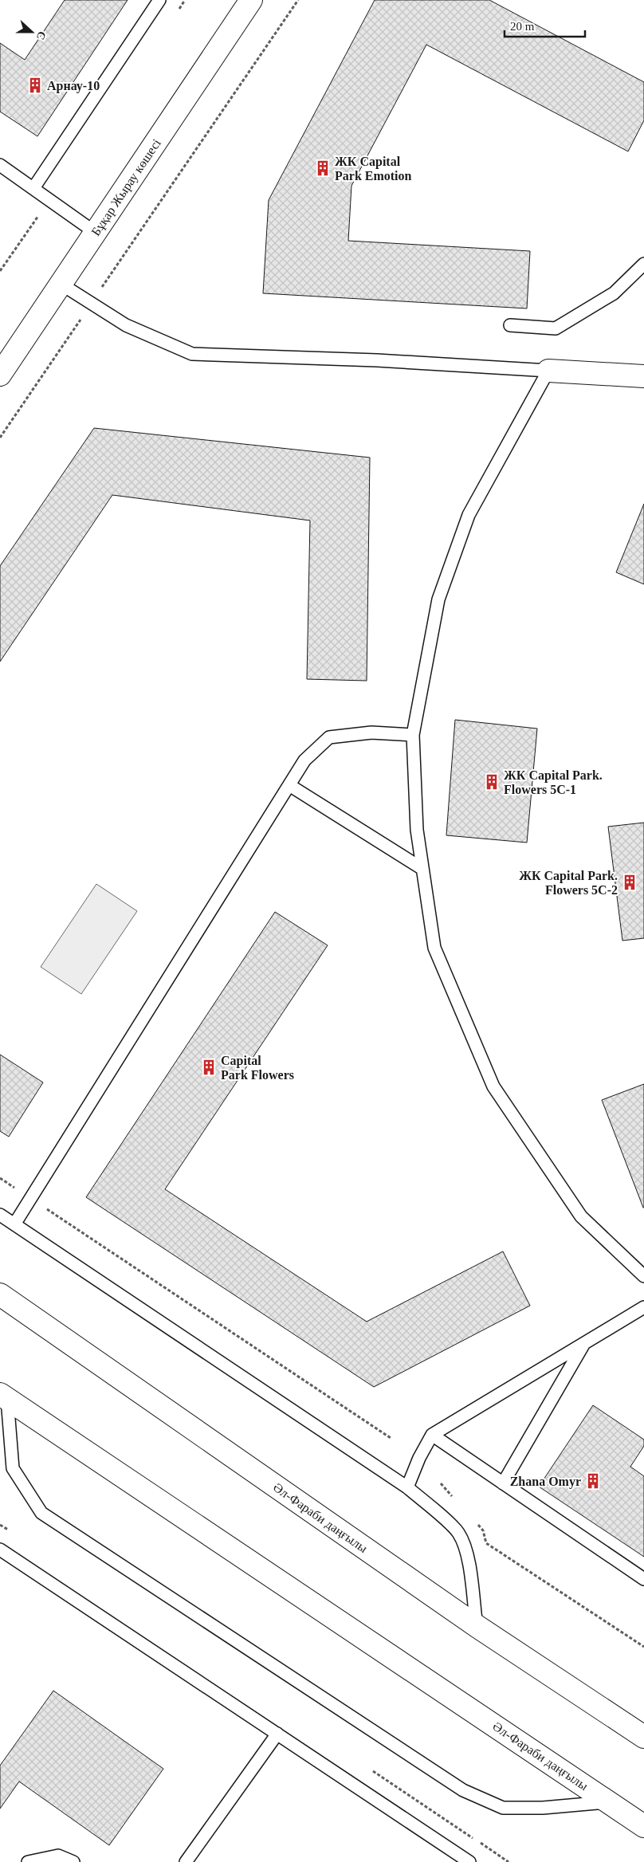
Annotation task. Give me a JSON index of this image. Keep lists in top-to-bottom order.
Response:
{
  "streets": {
    "main road": ["Бұқар Жырау көшесі", "Әл-Фараби даңғылы"]
  },
  "places": {
    "building": [
      "Арнау-10",
      "ЖК Capital Park Emotion",
      "ЖК Capital Park. Flowers 5C-1",
      "ЖК Capital Park. Flowers 5C-2",
      "Capital Park Flowers",
      "Zhana Omyr"
    ]
  },
  "scale_bar": "20 m",
  "north": "right"
}
